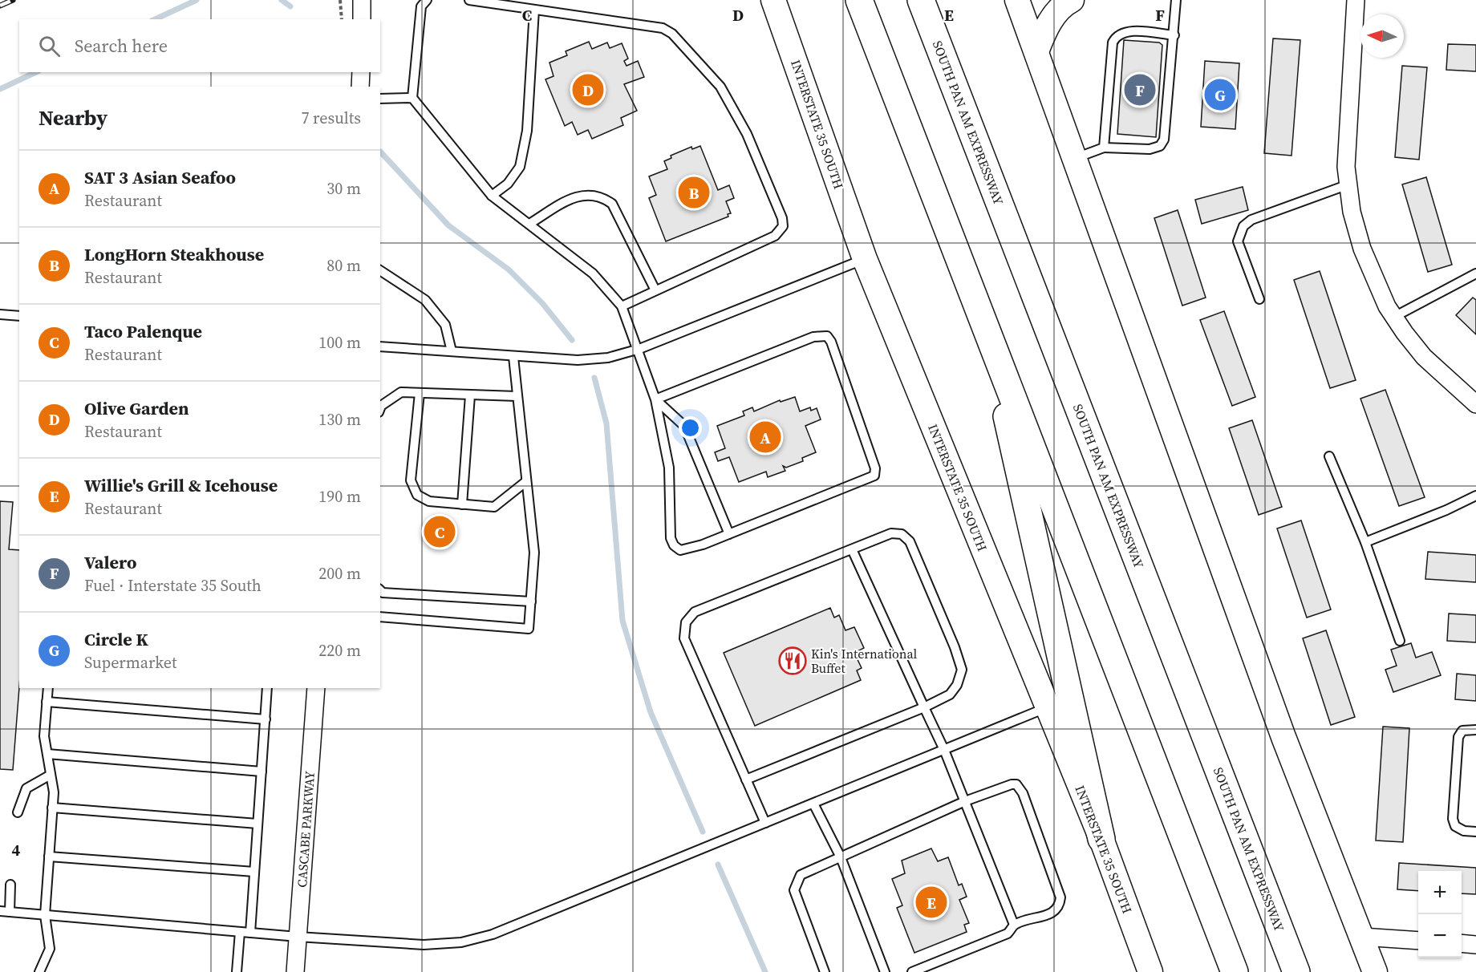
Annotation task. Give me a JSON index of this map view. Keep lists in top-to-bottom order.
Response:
{
  "streets": {
    "highway": ["SOUTH PAN AM EXPRESSWAY"],
    "main road": ["INTERSTATE 35 SOUTH"],
    "street": ["CASCABE PARKWAY"]
  },
  "places": {
    "restaurant": ["Kin's International Buffet"]
  },
  "north": "left",
  "page": {
    "search": "Search here",
    "pins": [
      "D",
      "F",
      "G",
      "B",
      "A",
      "C",
      "E"
    ],
    "heading": ["Nearby", "7 results"],
    "list": [
      {
        "mark": "A",
        "name": "SAT 3 Asian Seafoo",
        "note": "Restaurant",
        "value": "30 m"
      },
      {
        "mark": "B",
        "name": "LongHorn Steakhouse",
        "note": "Restaurant",
        "value": "80 m"
      },
      {
        "mark": "C",
        "name": "Taco Palenque",
        "note": "Restaurant",
        "value": "100 m"
      },
      {
        "mark": "D",
        "name": "Olive Garden",
        "note": "Restaurant",
        "value": "130 m"
      },
      {
        "mark": "E",
        "name": "Willie's Grill & Icehouse",
        "note": "Restaurant",
        "value": "190 m"
      },
      {
        "mark": "F",
        "name": "Valero",
        "note": "Fuel · Interstate 35 South",
        "value": "200 m"
      },
      {
        "mark": "G",
        "name": "Circle K",
        "note": "Supermarket",
        "value": "220 m"
      }
    ],
    "map_buttons": ["+", "−"]
  },
  "grid": {
    "columns": [
      "C",
      "D",
      "E",
      "F"
    ],
    "rows": ["4"]
  }
}
